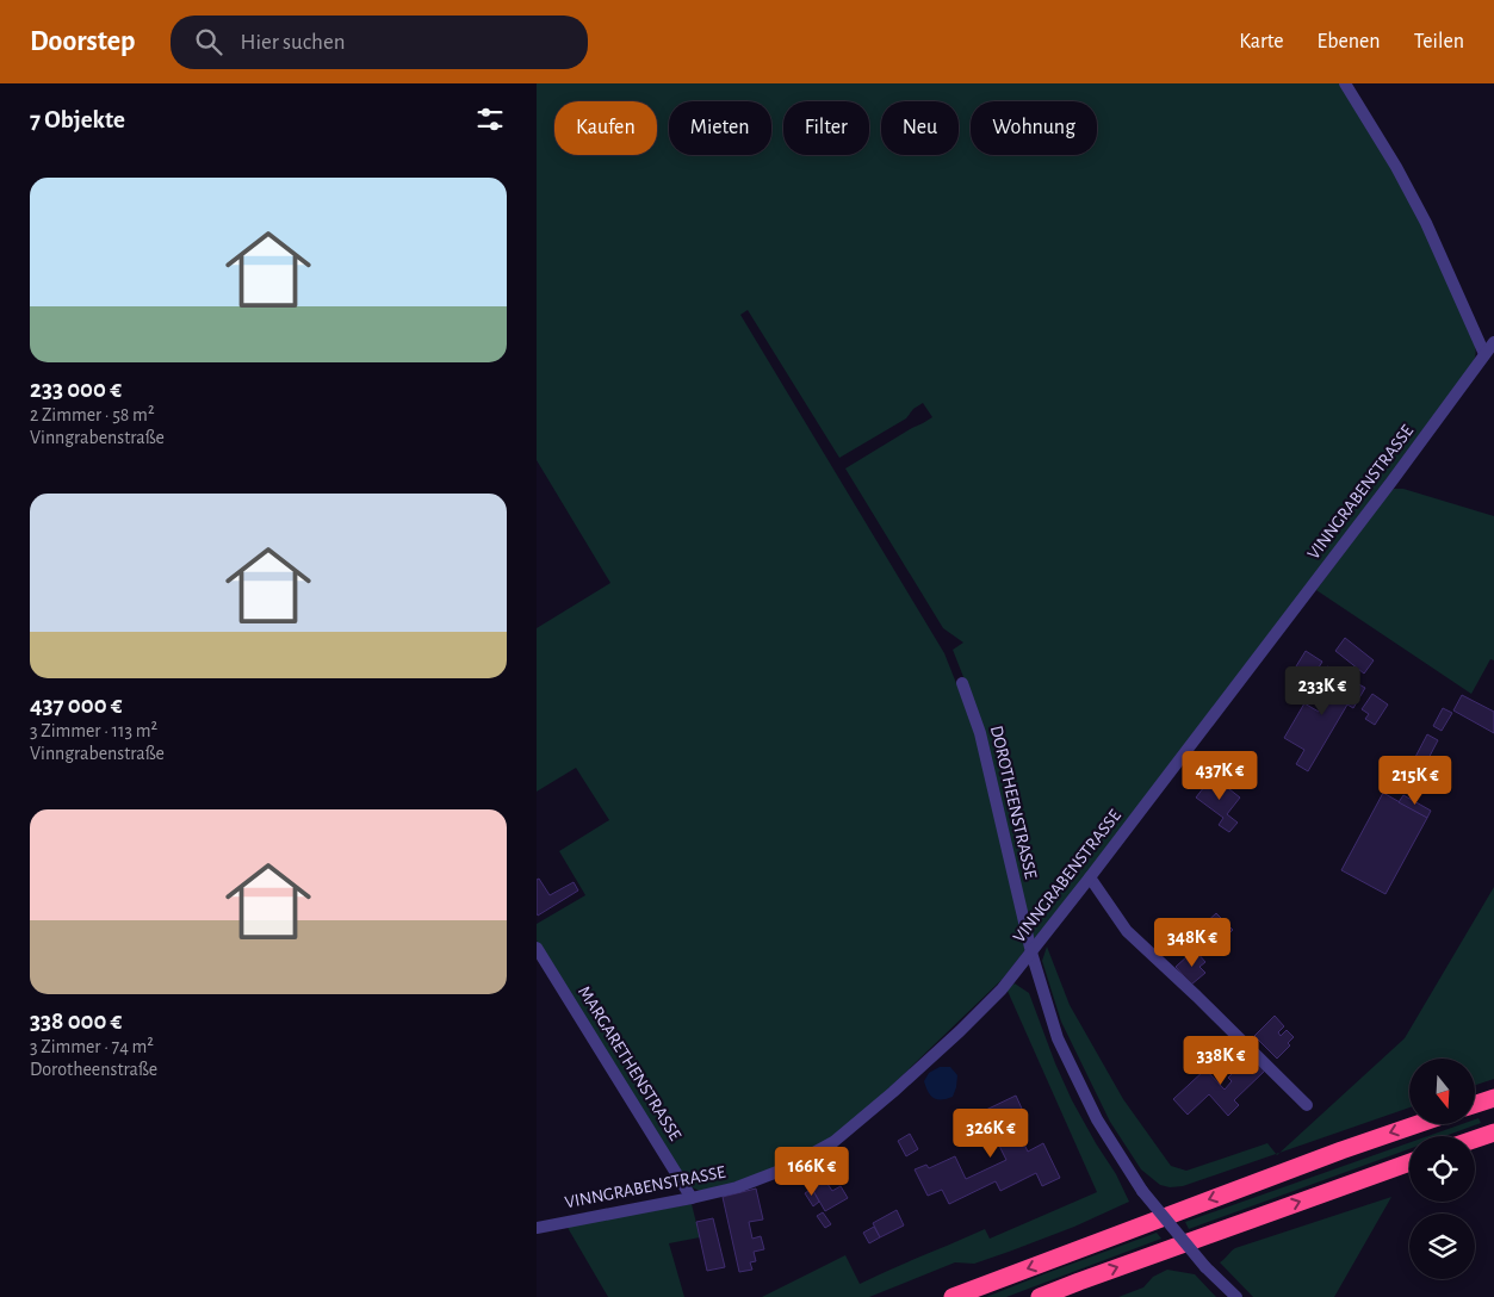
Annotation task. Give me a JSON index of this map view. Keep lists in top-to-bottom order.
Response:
{
  "streets": {
    "street": ["VINNGRABENSTRASSE", "DOROTHEENSTRASSE", "MARGARETHENSTRASSE"]
  },
  "crossings": [
    ["VINNGRABENSTRASSE", "DOROTHEENSTRASSE"],
    ["VINNGRABENSTRASSE", "MARGARETHENSTRASSE"]
  ],
  "north": "bottom",
  "page": {
    "header": "Doorstep",
    "search": "Hier suchen",
    "nav": ["Karte", "Ebenen", "Teilen"],
    "heading": "7 Objekte",
    "chip": [
      "Kaufen",
      "Mieten",
      "Filter",
      "Neu",
      "Wohnung"
    ],
    "list": [
      {
        "name": "233 000 €",
        "note": "2 Zimmer · 58 m² · Vinngrabenstraße"
      },
      {
        "name": "437 000 €",
        "note": "3 Zimmer · 113 m² · Vinngrabenstraße"
      },
      {
        "name": "338 000 €",
        "note": "3 Zimmer · 74 m² · Dorotheenstraße"
      }
    ],
    "price": [
      "233K €",
      "437K €",
      "215K €",
      "348K €",
      "338K €",
      "326K €",
      "166K €"
    ]
  }
}
